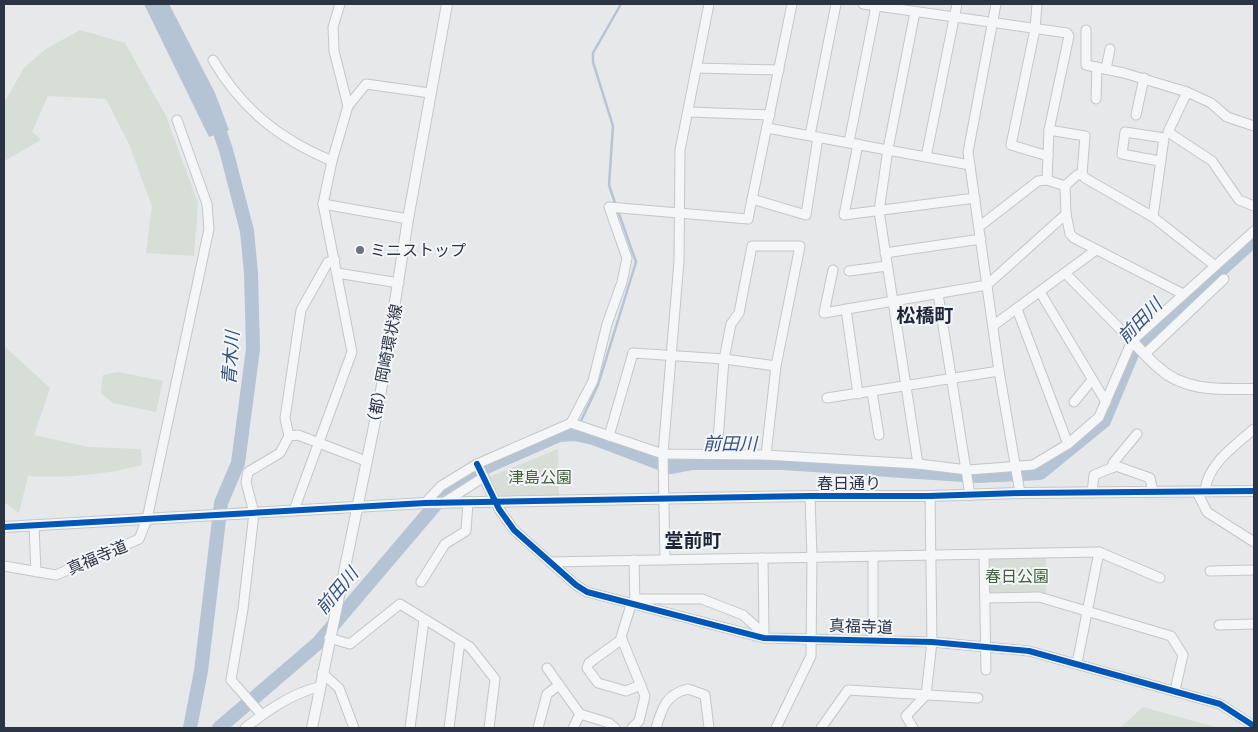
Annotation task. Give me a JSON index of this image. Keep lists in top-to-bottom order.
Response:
{
  "streets": {
    "street": ["（都）岡崎環状線", "春日通り", "真福寺道"]
  },
  "crossings": [
    ["春日通り", "真福寺道"]
  ],
  "districts": ["松橋町", "堂前町"],
  "water": ["前田川", "青木川"],
  "parks": ["津島公園", "春日公園"],
  "places": ["ミニストップ"]
}
